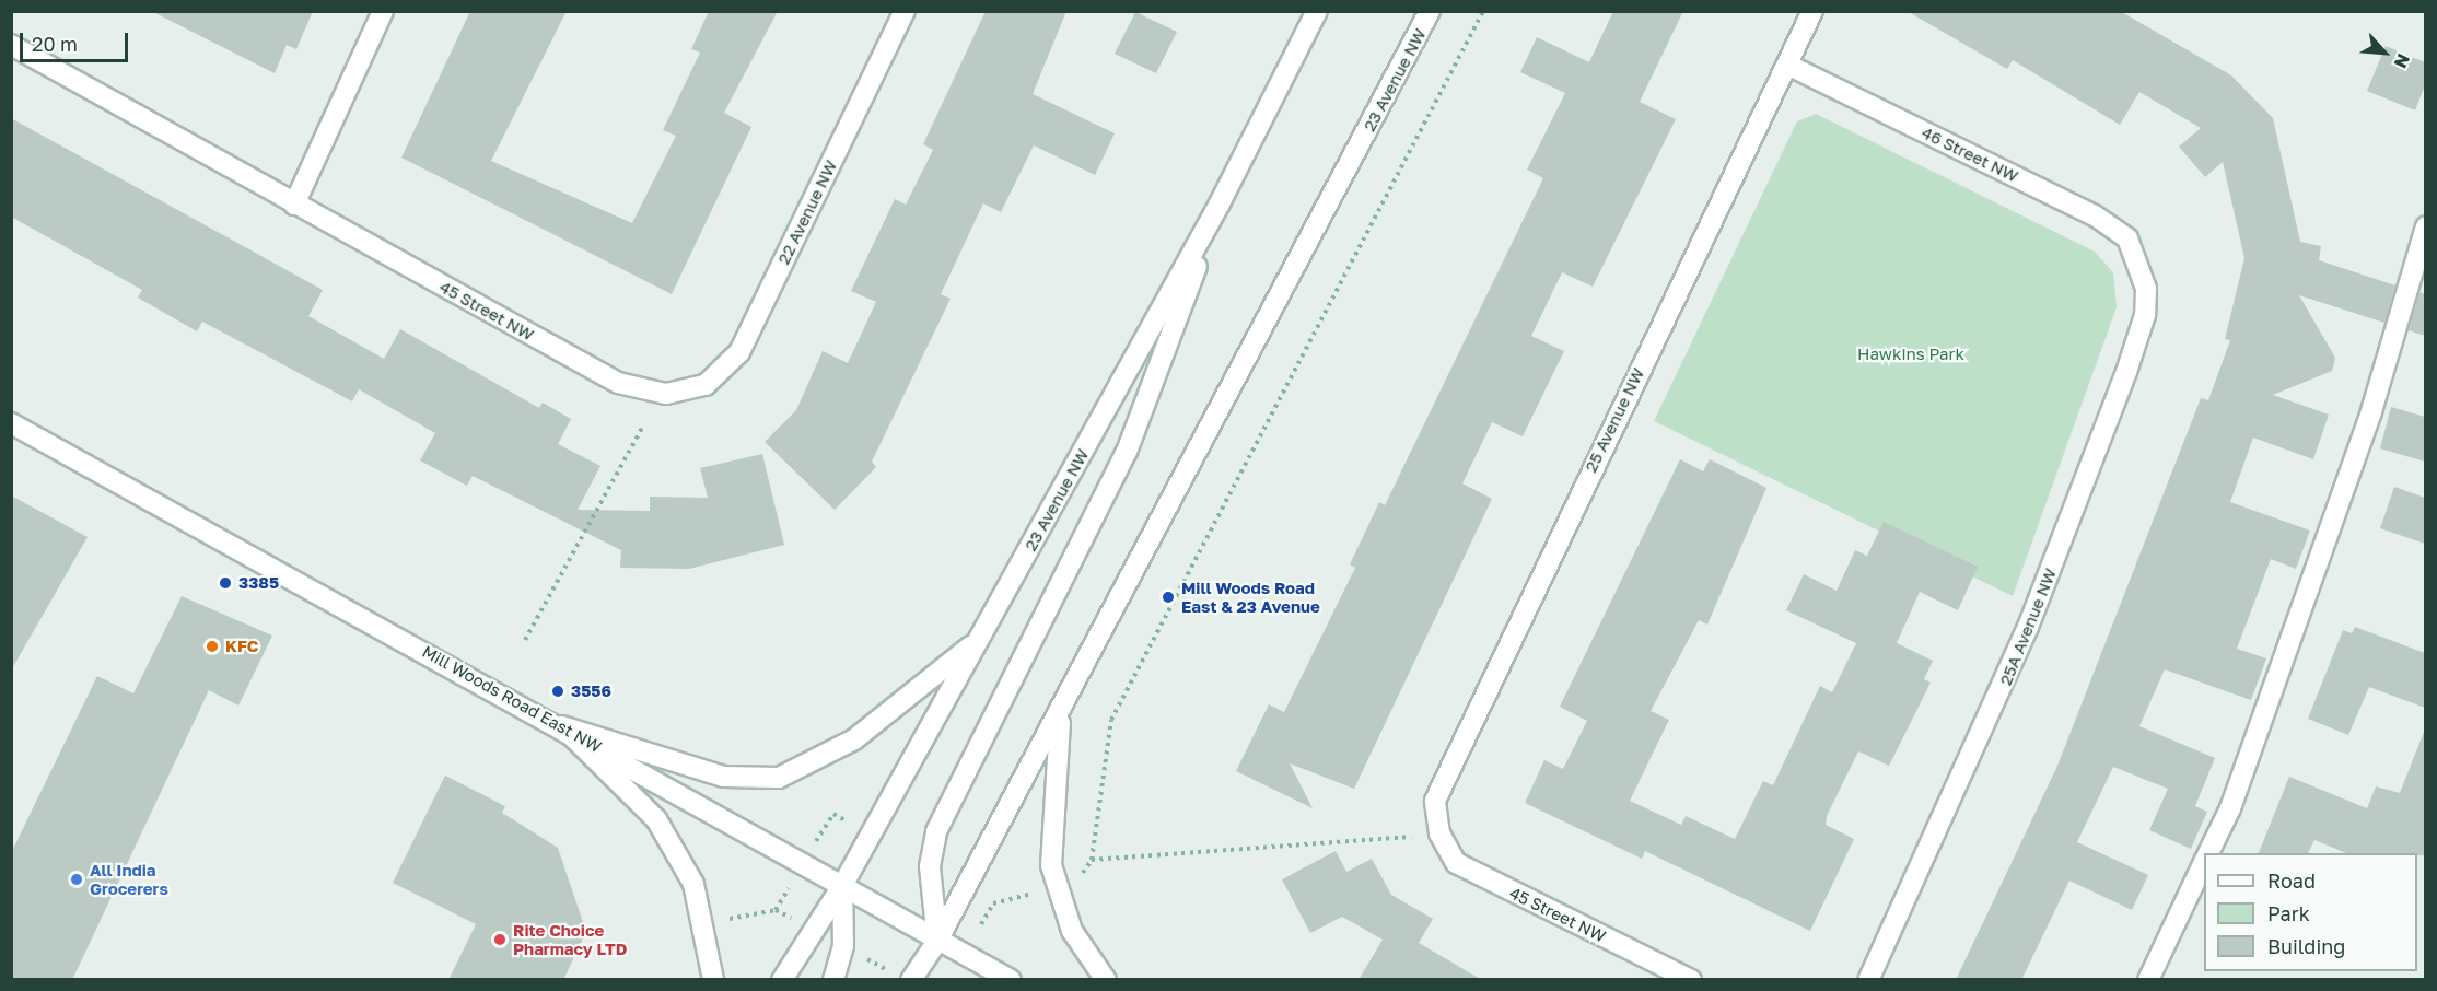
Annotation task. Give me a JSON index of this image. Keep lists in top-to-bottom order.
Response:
{
  "streets": {
    "street": [
      "23 Avenue NW",
      "46 Street NW",
      "22 Avenue NW",
      "45 Street NW",
      "25 Avenue NW",
      "25A Avenue NW",
      "Mill Woods Road East NW"
    ]
  },
  "crossings": [
    ["23 Avenue NW", "Mill Woods Road East NW"],
    ["46 Street NW", "25 Avenue NW"],
    ["46 Street NW", "25A Avenue NW"],
    ["22 Avenue NW", "45 Street NW"],
    ["45 Street NW", "25 Avenue NW"]
  ],
  "parks": ["Hawkins Park"],
  "places": [
    "3385",
    "Mill Woods Road East & 23 Avenue",
    "KFC",
    "3556",
    "All India Grocerers",
    "Rite Choice Pharmacy LTD"
  ],
  "legend": ["Road", "Park", "Building"],
  "scale_bar": "20 m",
  "north": "bottom right"
}
